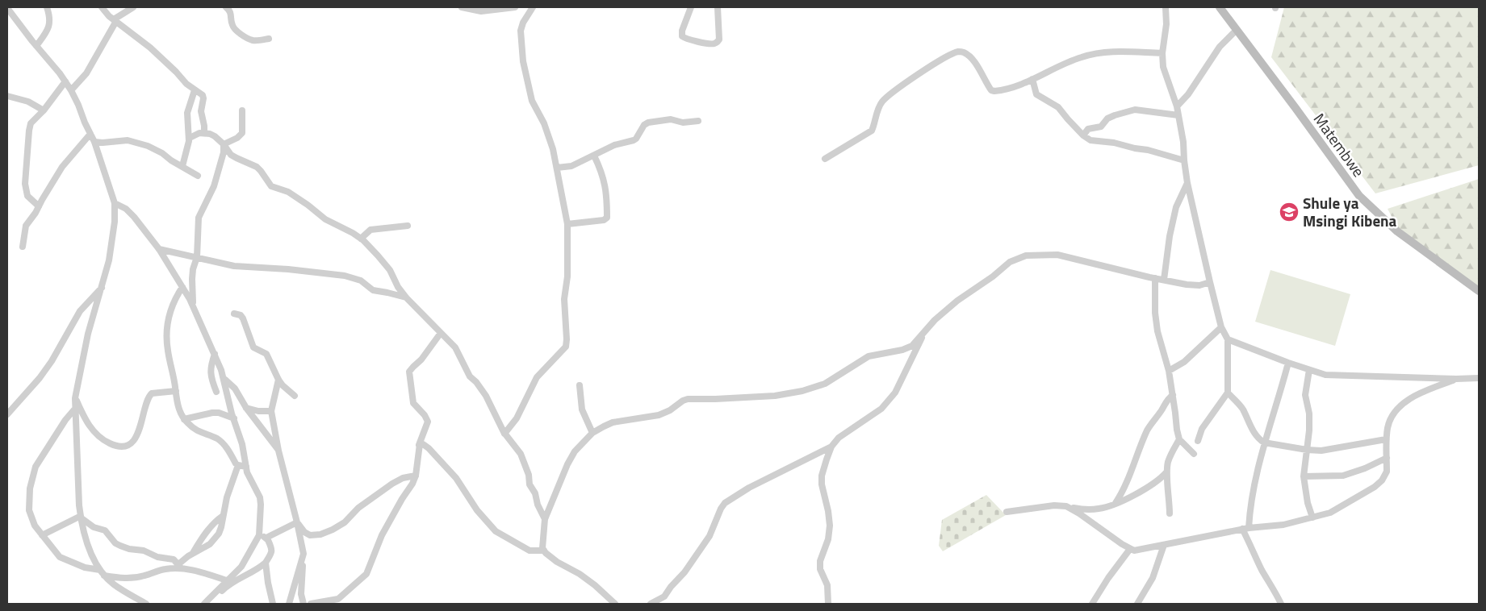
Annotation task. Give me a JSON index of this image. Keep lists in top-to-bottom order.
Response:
{
  "streets": {
    "main road": ["Matembwe"]
  },
  "places": {
    "school or university": ["Shule ya Msingi Kibena"]
  }
}
